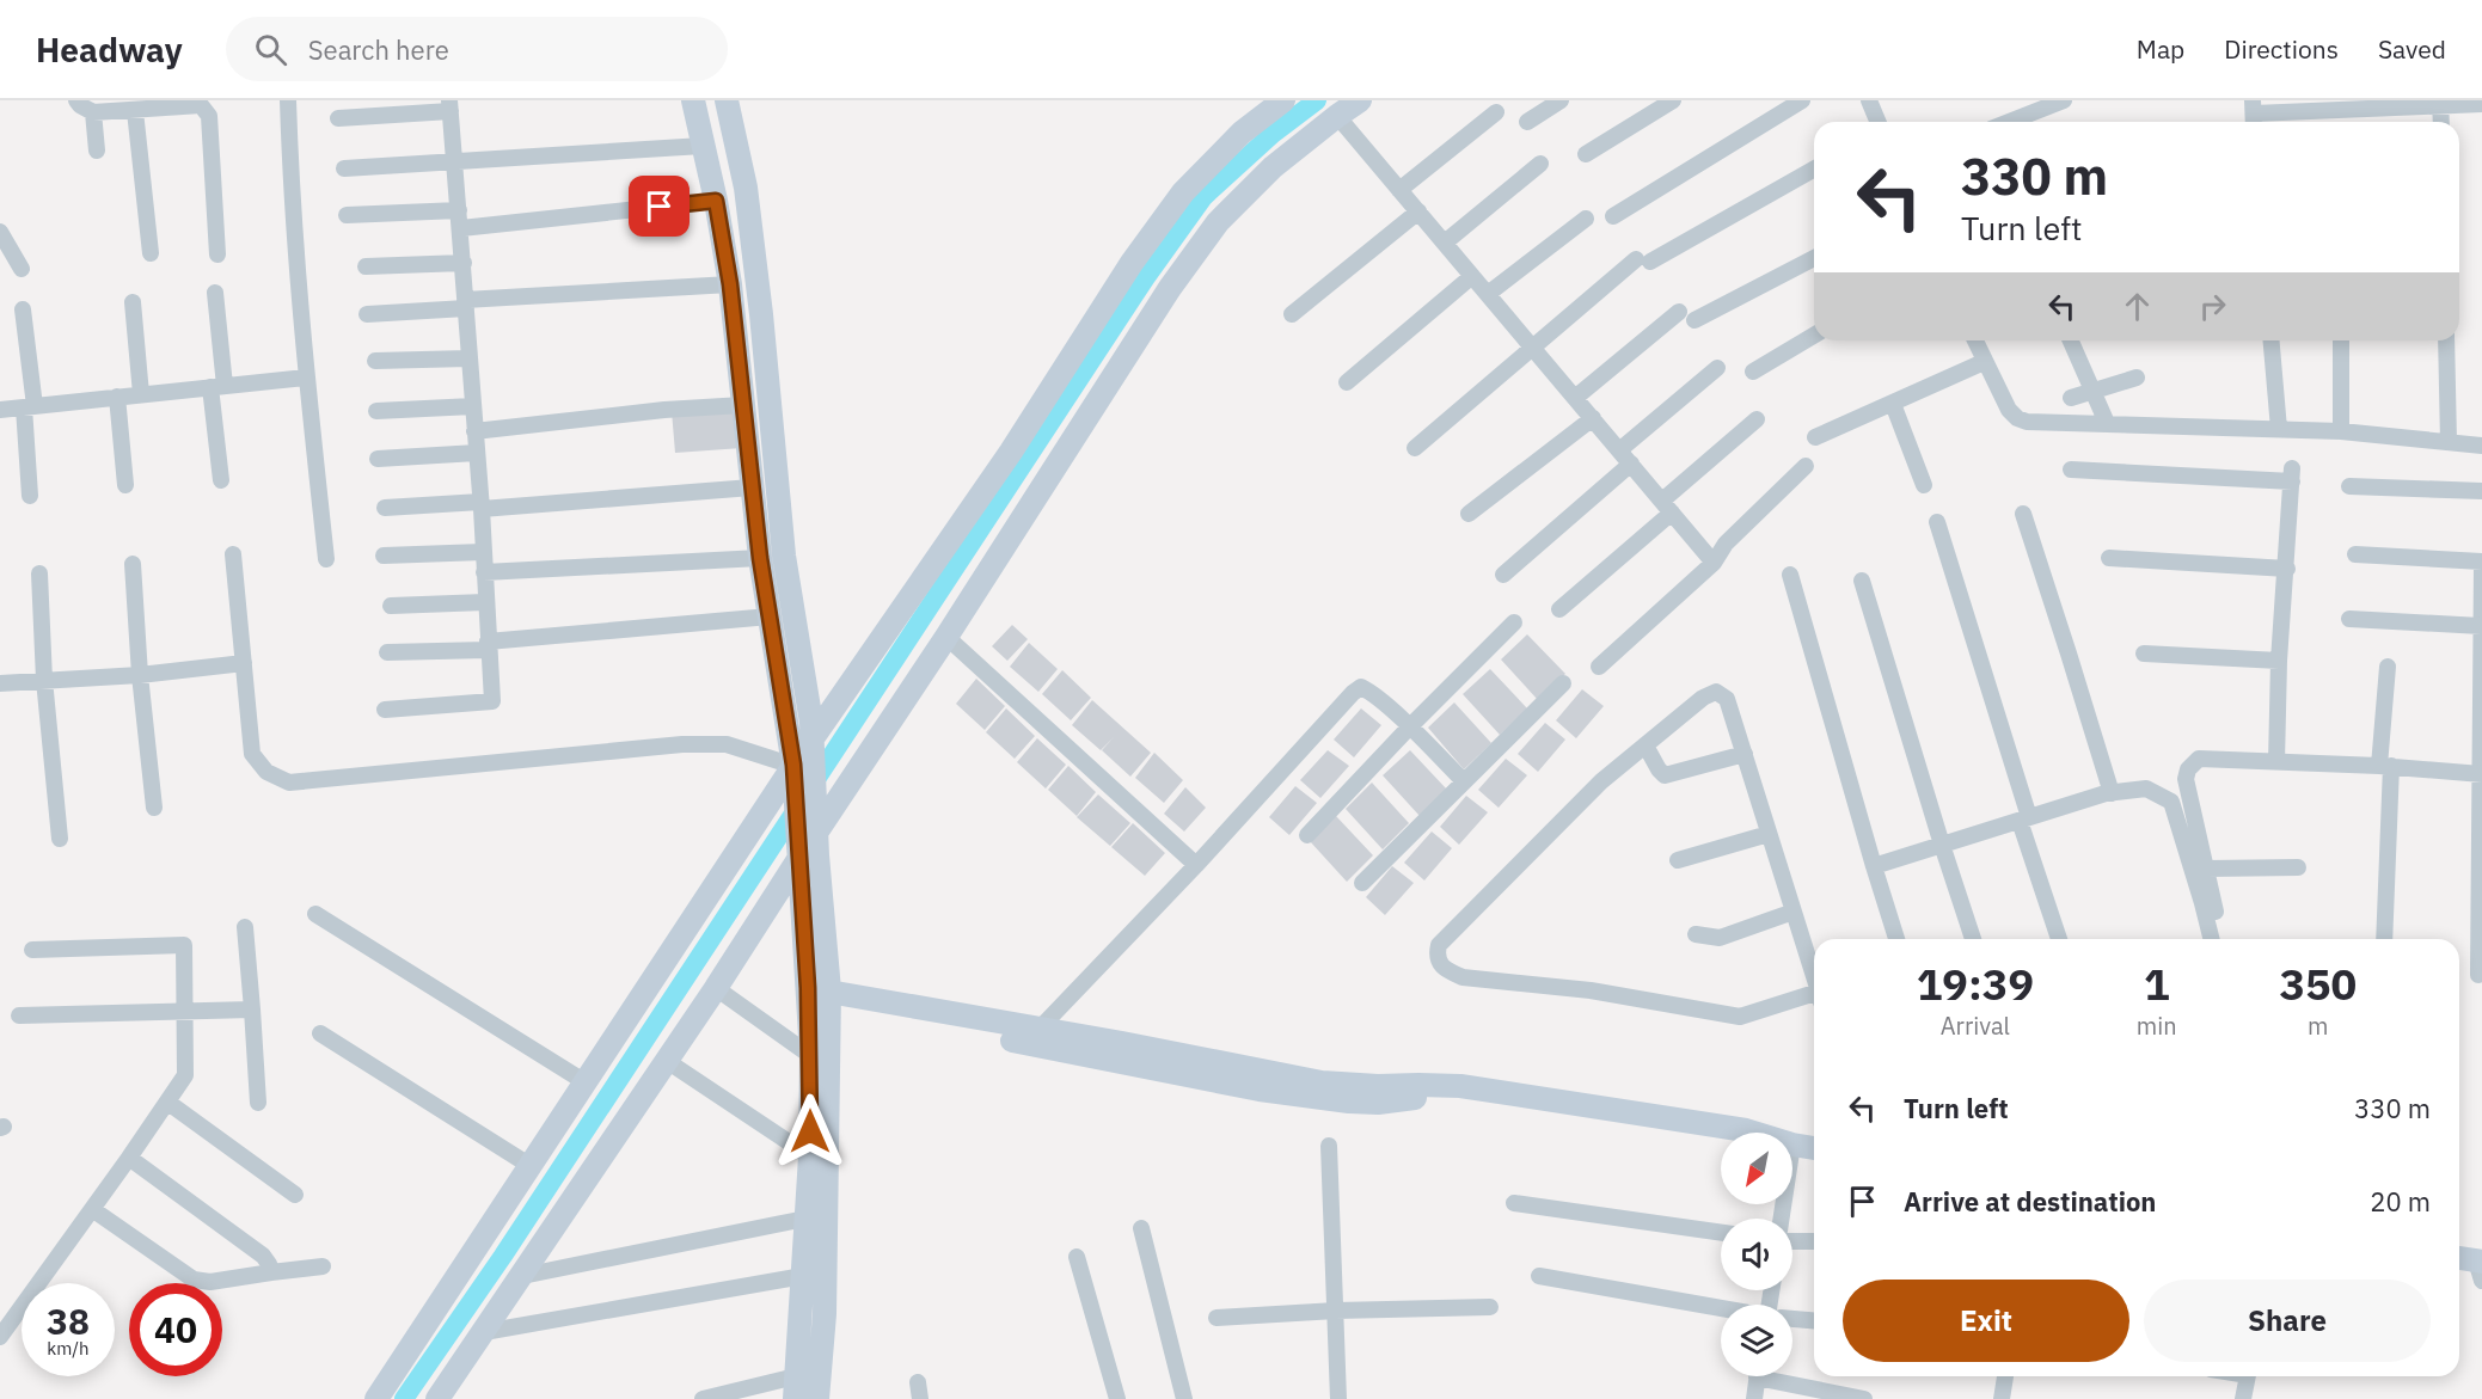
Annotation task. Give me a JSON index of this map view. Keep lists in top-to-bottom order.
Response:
{
  "north": "bottom left",
  "page": {
    "header": "Headway",
    "search": "Search here",
    "nav": ["Map", "Directions", "Saved"],
    "turn": ["330 m", "Turn left"],
    "eta": [
      "19:39",
      "Arrival",
      "1",
      "min",
      "350",
      "m"
    ],
    "list": [
      {
        "name": "Turn left",
        "value": "330 m"
      },
      {
        "name": "Arrive at destination",
        "value": "20 m"
      }
    ],
    "buttons": ["Exit", "Share"],
    "speed": "38 km/h",
    "limit": "40"
  }
}
